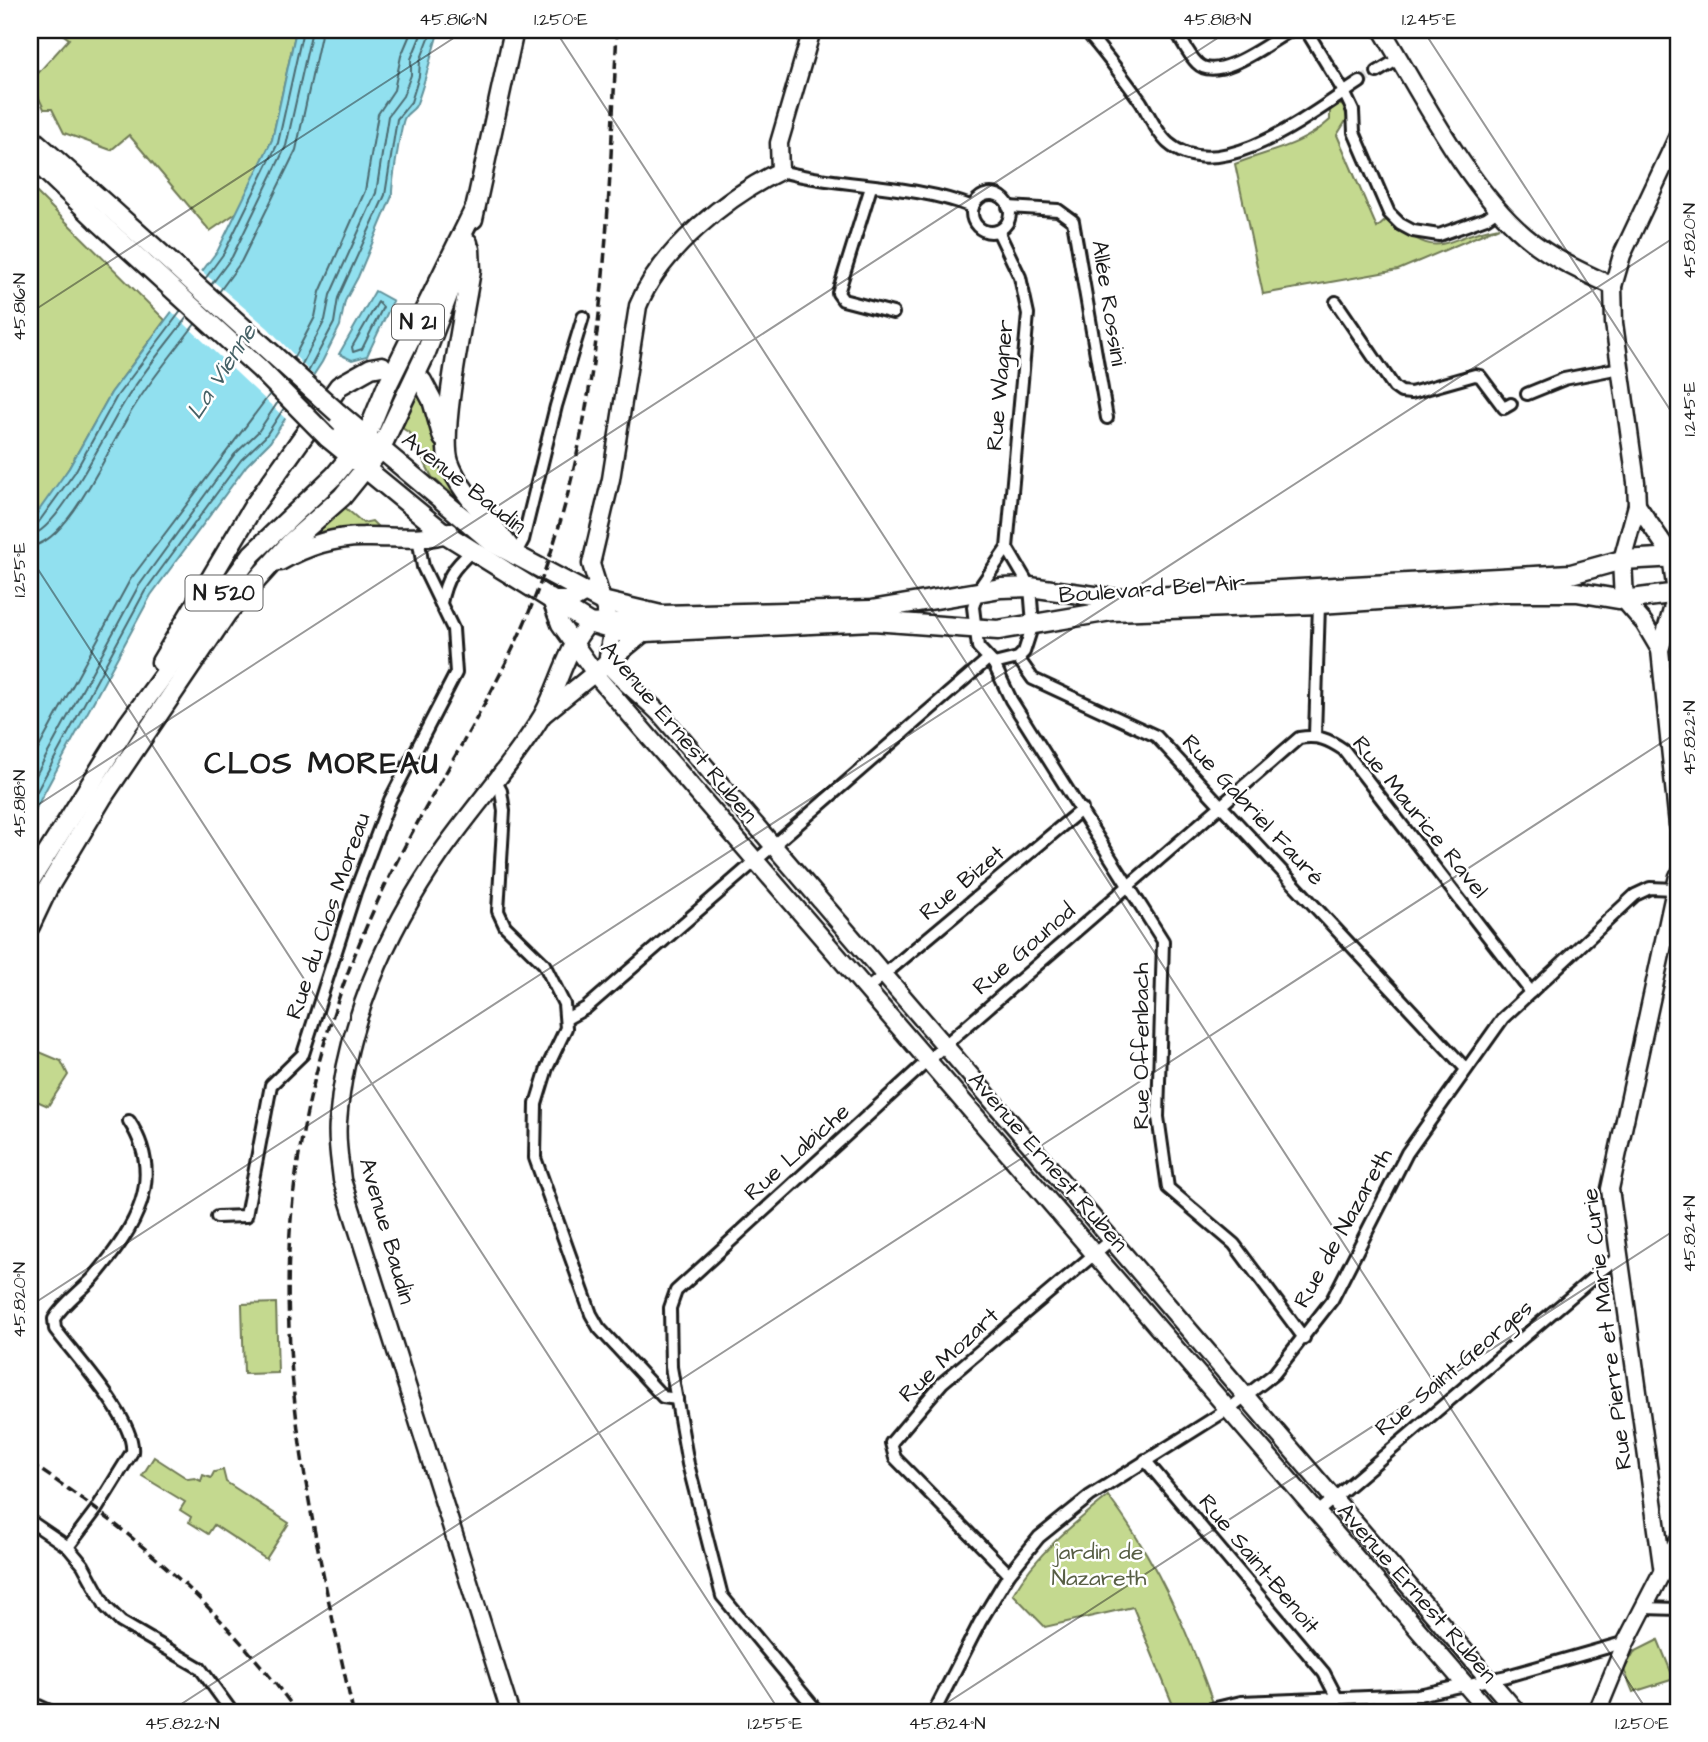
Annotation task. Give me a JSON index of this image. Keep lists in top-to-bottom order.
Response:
{
  "streets": {
    "main road": [
      "N 21",
      "Avenue Baudin",
      "Boulevard Bel Air",
      "N 520"
    ],
    "street": [
      "Allée Rossini",
      "Rue Wagner",
      "Avenue Ernest Ruben",
      "Rue Gabriel Fauré",
      "Rue Maurice Ravel",
      "Rue Bizet",
      "Rue du Clos Moreau",
      "Rue Gounod",
      "Rue Offenbach",
      "Rue Labiche",
      "Rue de Nazareth",
      "Rue Pierre et Marie Curie",
      "Rue Mozart",
      "Rue Saint-Georges",
      "Rue Saint-Benoit"
    ]
  },
  "crossings": [
    ["Allée Rossini", "Rue Wagner"],
    ["N 21", "Avenue Baudin"],
    ["Rue Wagner", "Boulevard Bel Air"],
    ["Rue Wagner", "Rue Offenbach"],
    ["Avenue Baudin", "Boulevard Bel Air"],
    ["Avenue Baudin", "N 520"],
    ["Avenue Baudin", "Avenue Ernest Ruben"],
    ["Boulevard Bel Air", "Rue Offenbach"],
    ["Avenue Ernest Ruben", "Rue Bizet"],
    ["Avenue Ernest Ruben", "Rue Gounod"],
    ["Avenue Ernest Ruben", "Rue Labiche"],
    ["Avenue Ernest Ruben", "Rue de Nazareth"],
    ["Avenue Ernest Ruben", "Rue Mozart"],
    ["Avenue Ernest Ruben", "Rue Saint-Georges"],
    ["Rue Gabriel Fauré", "Rue Maurice Ravel"],
    ["Rue Gabriel Fauré", "Rue de Nazareth"],
    ["Rue Maurice Ravel", "Rue Gounod"],
    ["Rue Maurice Ravel", "Rue Offenbach"],
    ["Rue Maurice Ravel", "Rue de Nazareth"],
    ["Rue Bizet", "Rue Offenbach"],
    ["Rue Gounod", "Rue Offenbach"],
    ["Rue Gounod", "Rue Labiche"],
    ["Rue Offenbach", "Rue de Nazareth"],
    ["Rue de Nazareth", "Rue Pierre et Marie Curie"],
    ["Rue de Nazareth", "Rue Mozart"],
    ["Rue de Nazareth", "Rue Saint-Benoit"],
    ["Rue Pierre et Marie Curie", "Rue Saint-Georges"]
  ],
  "districts": ["CLOS MOREAU"],
  "water": ["La Vienne"],
  "parks": ["jardin de Nazareth"],
  "coordinates": [
    "45.816°N",
    "1.250°E",
    "45.818°N",
    "1.245°E",
    "45.820°N",
    "1.255°E",
    "45.822°N",
    "45.824°N"
  ]
}
